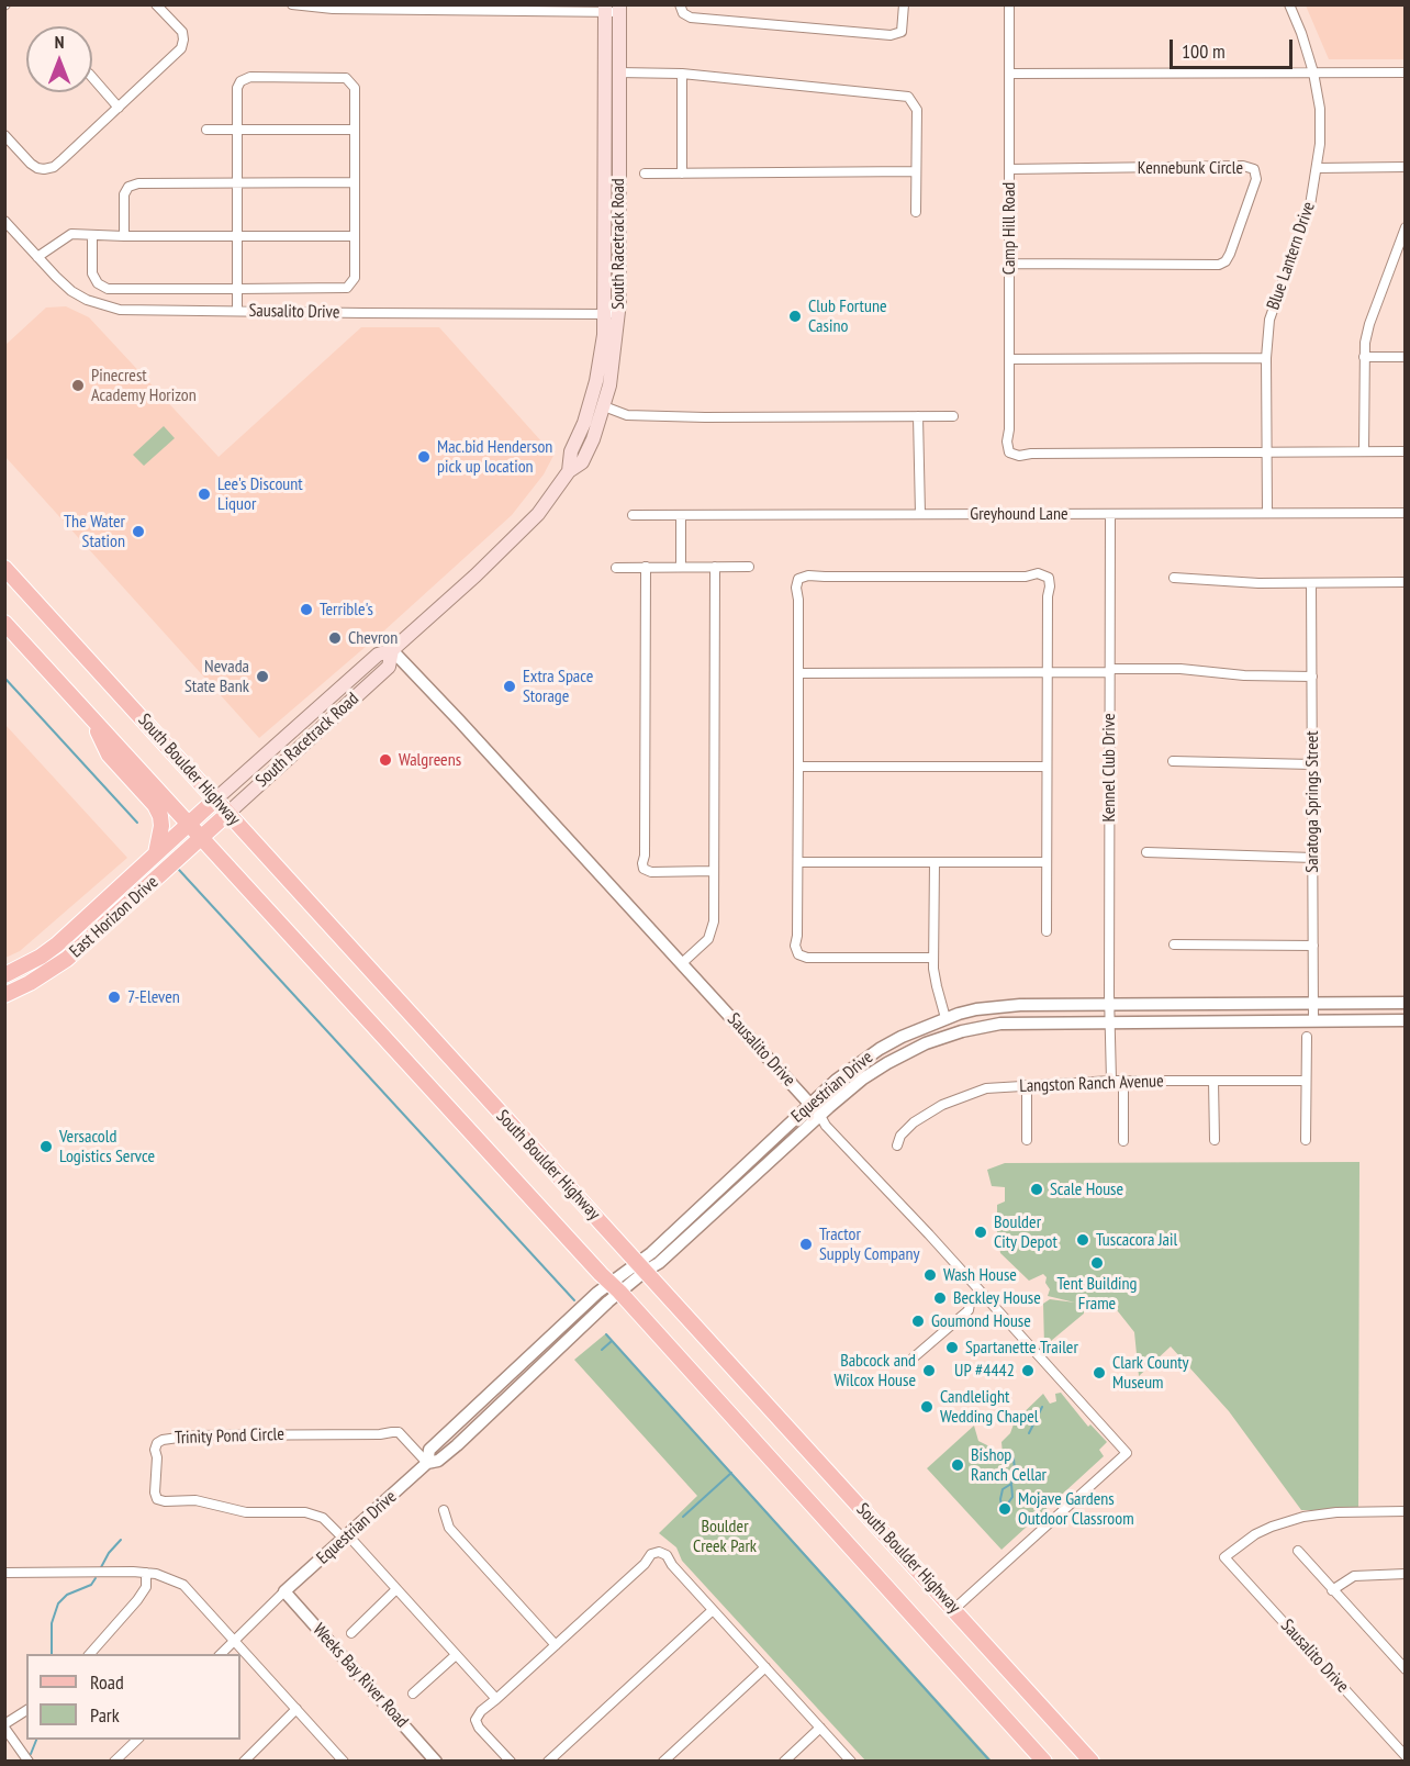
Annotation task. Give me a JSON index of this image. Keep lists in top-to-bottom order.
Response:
{
  "streets": {
    "main road": ["South Racetrack Road", "South Boulder Highway", "East Horizon Drive"],
    "street": [
      "Kennebunk Circle",
      "Camp Hill Road",
      "Blue Lantern Drive",
      "Sausalito Drive",
      "Greyhound Lane",
      "Kennel Club Drive",
      "Saratoga Springs Street",
      "Langston Ranch Avenue",
      "Equestrian Drive",
      "Trinity Pond Circle",
      "Weeks Bay River Road"
    ]
  },
  "crossings": [
    ["Kennebunk Circle", "Camp Hill Road"],
    ["Camp Hill Road", "Blue Lantern Drive"],
    ["South Racetrack Road", "Sausalito Drive"],
    ["South Racetrack Road", "South Boulder Highway"],
    ["South Racetrack Road", "East Horizon Drive"],
    ["Blue Lantern Drive", "Greyhound Lane"],
    ["Sausalito Drive", "South Boulder Highway"],
    ["Sausalito Drive", "Equestrian Drive"],
    ["Greyhound Lane", "Kennel Club Drive"],
    ["Kennel Club Drive", "Langston Ranch Avenue"],
    ["Kennel Club Drive", "Equestrian Drive"],
    ["South Boulder Highway", "East Horizon Drive"],
    ["South Boulder Highway", "Equestrian Drive"],
    ["Saratoga Springs Street", "Equestrian Drive"],
    ["Equestrian Drive", "Trinity Pond Circle"],
    ["Equestrian Drive", "Weeks Bay River Road"]
  ],
  "parks": ["Boulder Creek Park"],
  "places": [
    "Club Fortune Casino",
    "Pinecrest Academy Horizon",
    "Mac.bid Henderson pick up location",
    "Lee's Discount Liquor",
    "The Water Station",
    "Terrible's",
    "Chevron",
    "Nevada State Bank",
    "Extra Space Storage",
    "Walgreens",
    "7-Eleven",
    "Versacold Logistics Servce",
    "Scale House",
    "Boulder City Depot",
    "Tuscacora Jail",
    "Tractor Supply Company",
    "Tent Building Frame",
    "Wash House",
    "Beckley House",
    "Goumond House",
    "Spartanette Trailer",
    "Babcock and Wilcox House",
    "UP #4442",
    "Clark County Museum",
    "Candlelight Wedding Chapel",
    "Bishop Ranch Cellar",
    "Mojave Gardens Outdoor Classroom"
  ],
  "legend": ["Road", "Park"],
  "scale_bar": "100 m",
  "north": "top"
}
